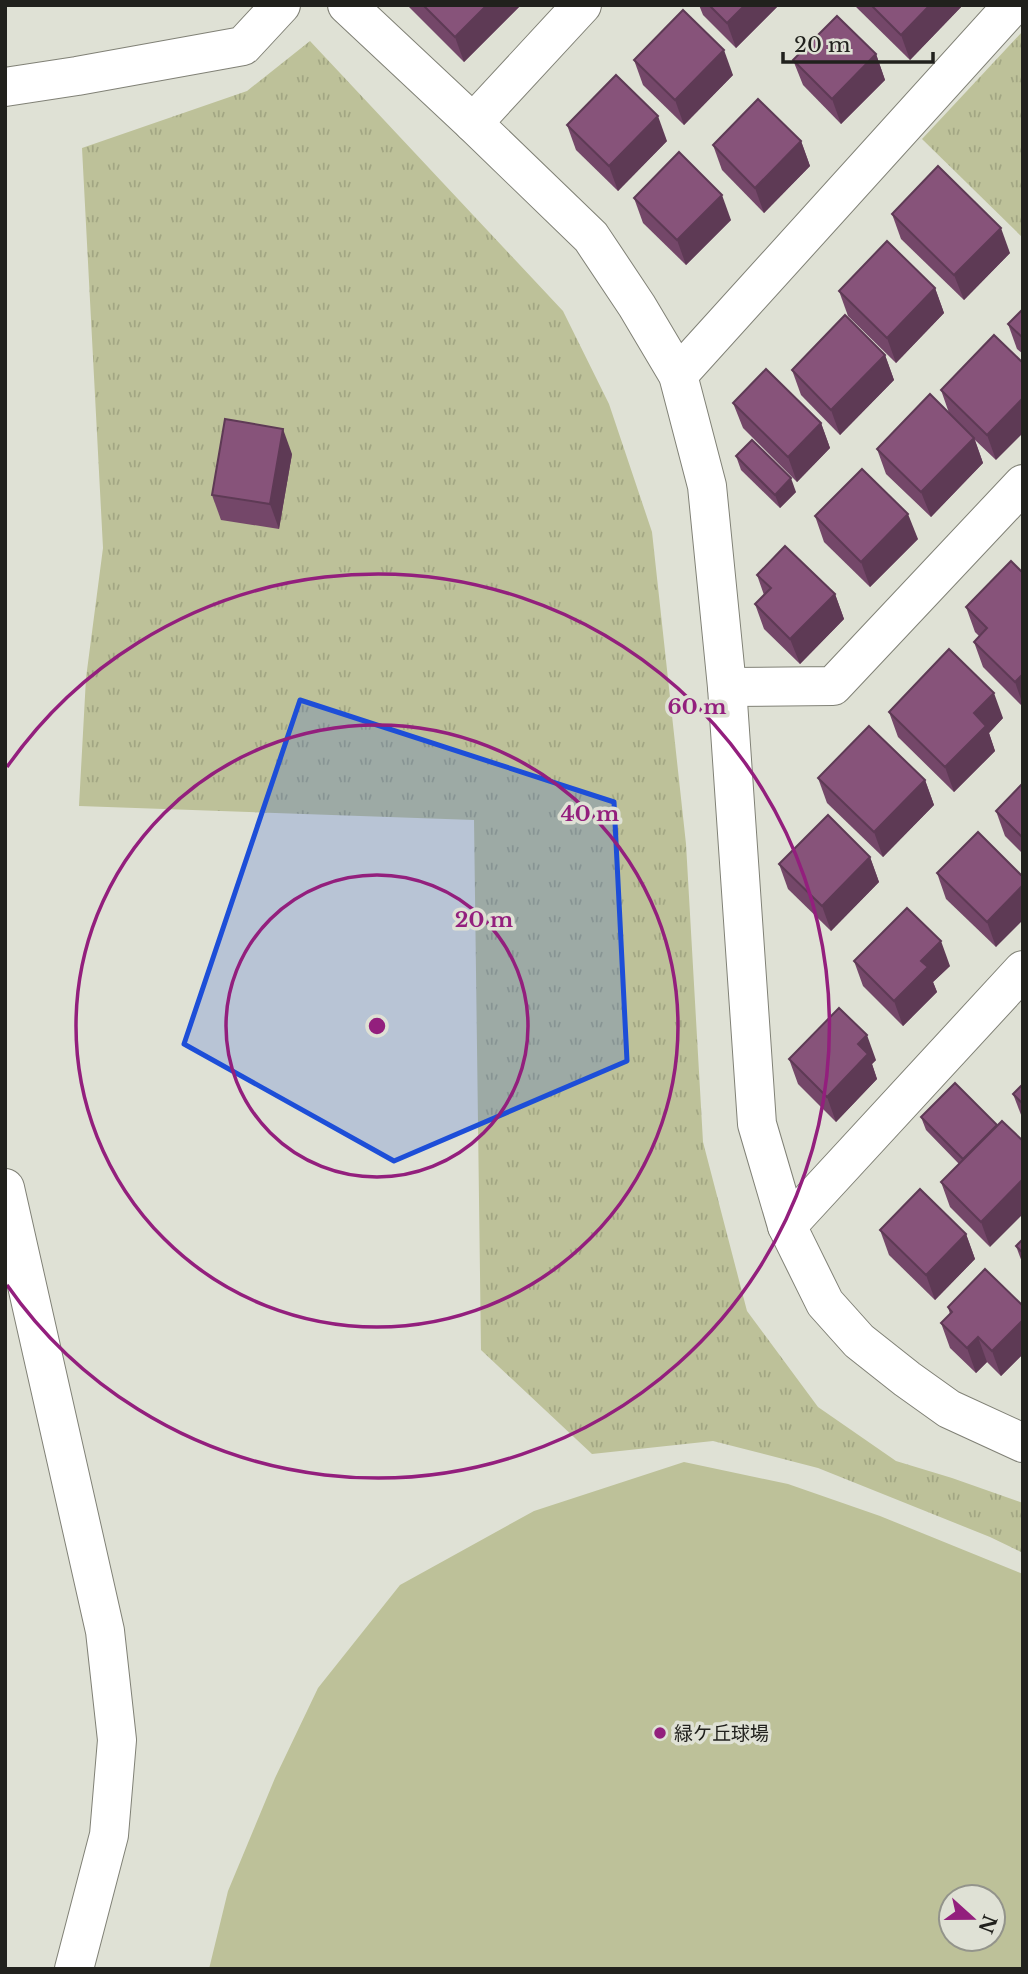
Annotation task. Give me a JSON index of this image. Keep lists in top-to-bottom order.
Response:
{
  "places": ["緑ケ丘球場"],
  "scale_bar": "20 m",
  "north": "right",
  "rings": ["60 m", "40 m", "20 m"]
}
